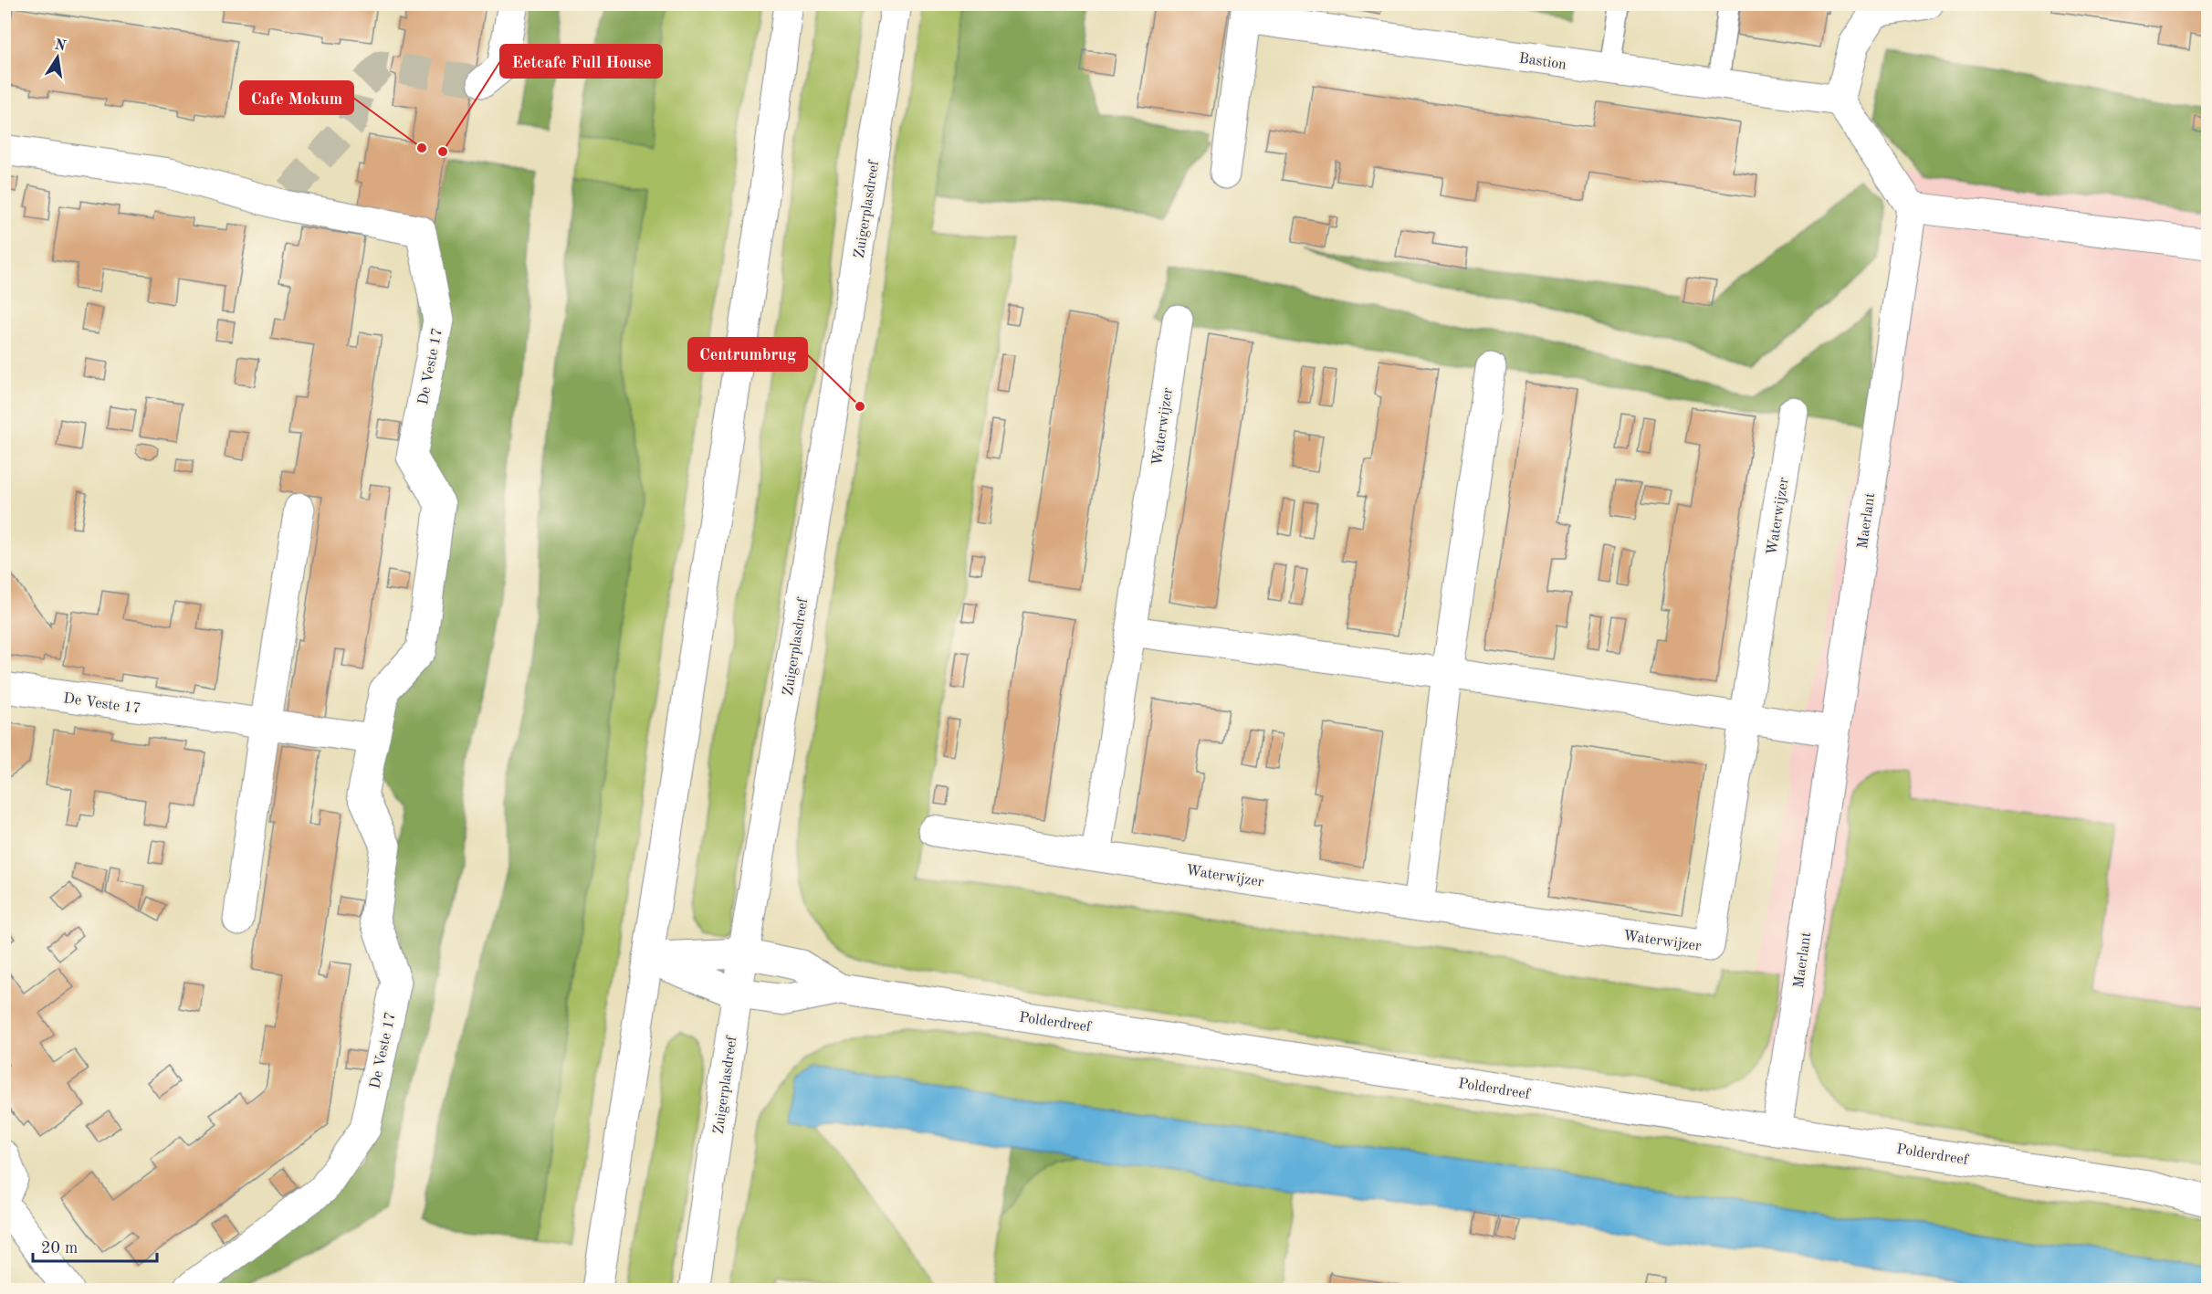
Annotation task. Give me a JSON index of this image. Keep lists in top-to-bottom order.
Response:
{
  "streets": {
    "street": [
      "Bastion",
      "Zuigerplasdreef",
      "De Veste 17",
      "Waterwijzer",
      "Maerlant",
      "Polderdreef"
    ]
  },
  "crossings": [
    ["Zuigerplasdreef", "Polderdreef"],
    ["Maerlant", "Polderdreef"]
  ],
  "places": ["Cafe Mokum", "Eetcafe Full House", "Centrumbrug"],
  "scale_bar": "20 m",
  "north": "top"
}
